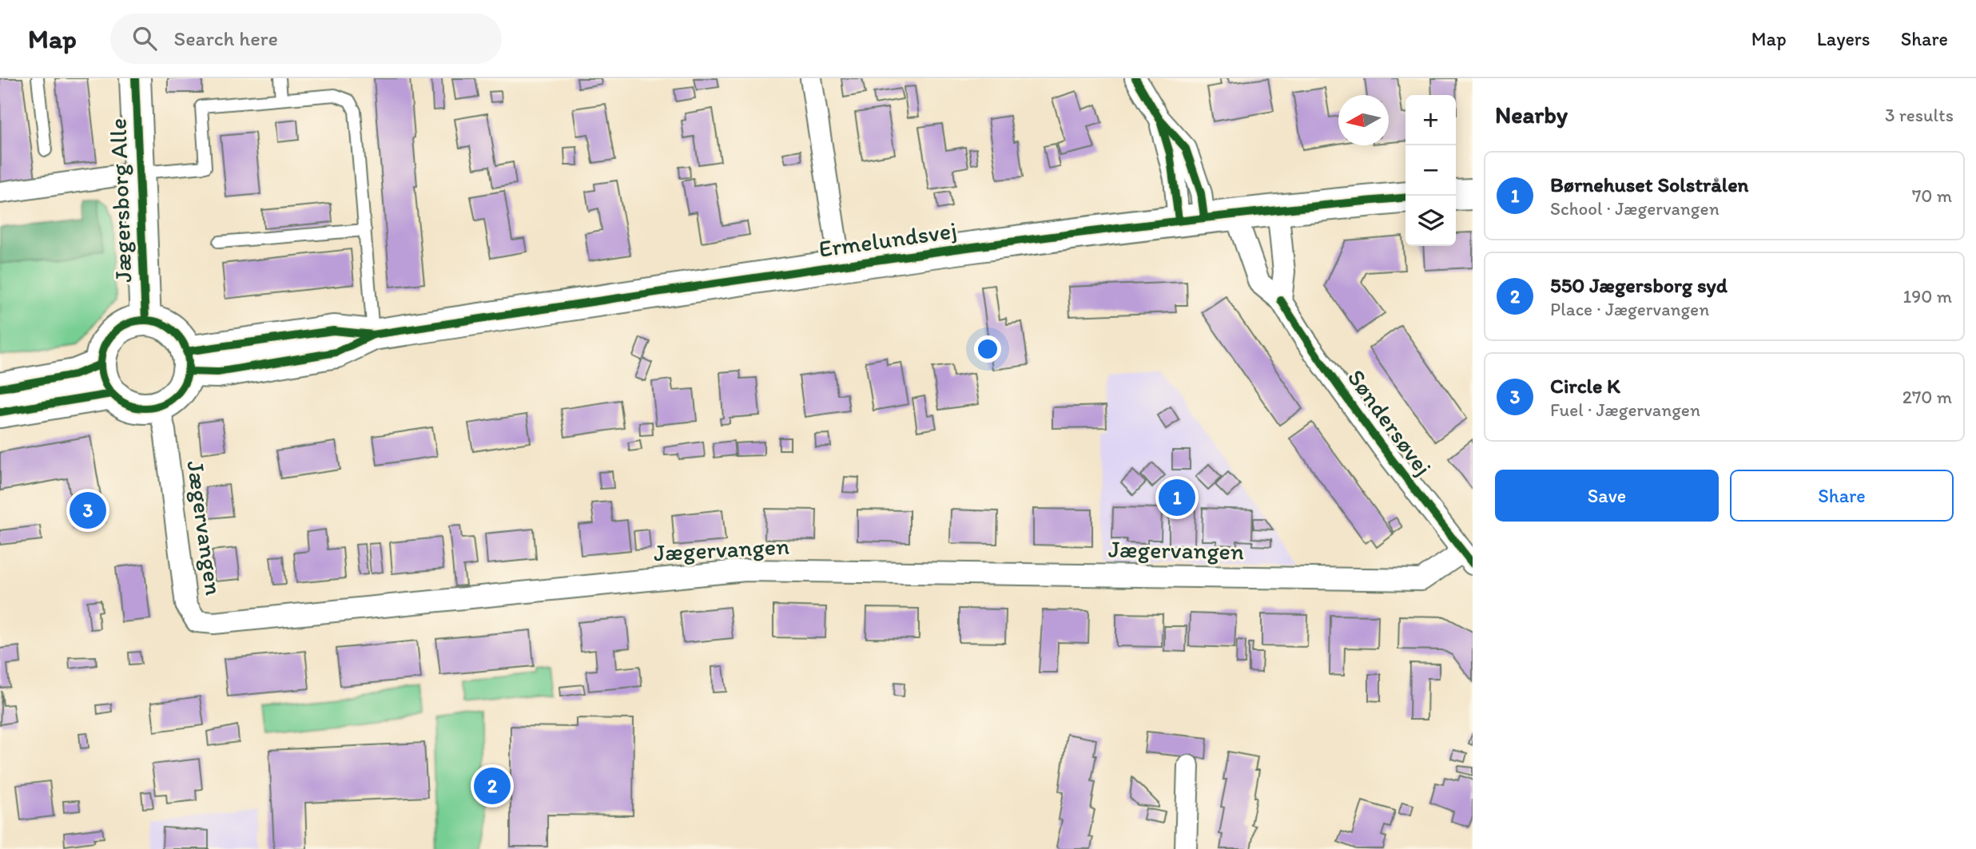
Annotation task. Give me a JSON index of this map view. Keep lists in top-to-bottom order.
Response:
{
  "streets": {
    "street": [
      "Jægersborg Alle",
      "Ermelundsvej",
      "Søndersøvej",
      "Jægervangen"
    ]
  },
  "crossings": [
    ["Jægersborg Alle", "Ermelundsvej"],
    ["Jægersborg Alle", "Jægervangen"],
    ["Ermelundsvej", "Søndersøvej"],
    ["Ermelundsvej", "Jægervangen"],
    ["Søndersøvej", "Jægervangen"]
  ],
  "north": "left",
  "page": {
    "header": "Map",
    "search": "Search here",
    "nav": ["Map", "Layers", "Share"],
    "heading": ["Nearby", "3 results"],
    "map_buttons": ["+", "−"],
    "list": [
      {
        "mark": "1",
        "name": "Børnehuset Solstrålen",
        "note": "School · Jægervangen",
        "value": "70 m"
      },
      {
        "mark": "2",
        "name": "550 Jægersborg syd",
        "note": "Place · Jægervangen",
        "value": "190 m"
      },
      {
        "mark": "3",
        "name": "Circle K",
        "note": "Fuel · Jægervangen",
        "value": "270 m"
      }
    ],
    "buttons": ["Save", "Share"],
    "pins": ["1", "3", "2"]
  }
}
